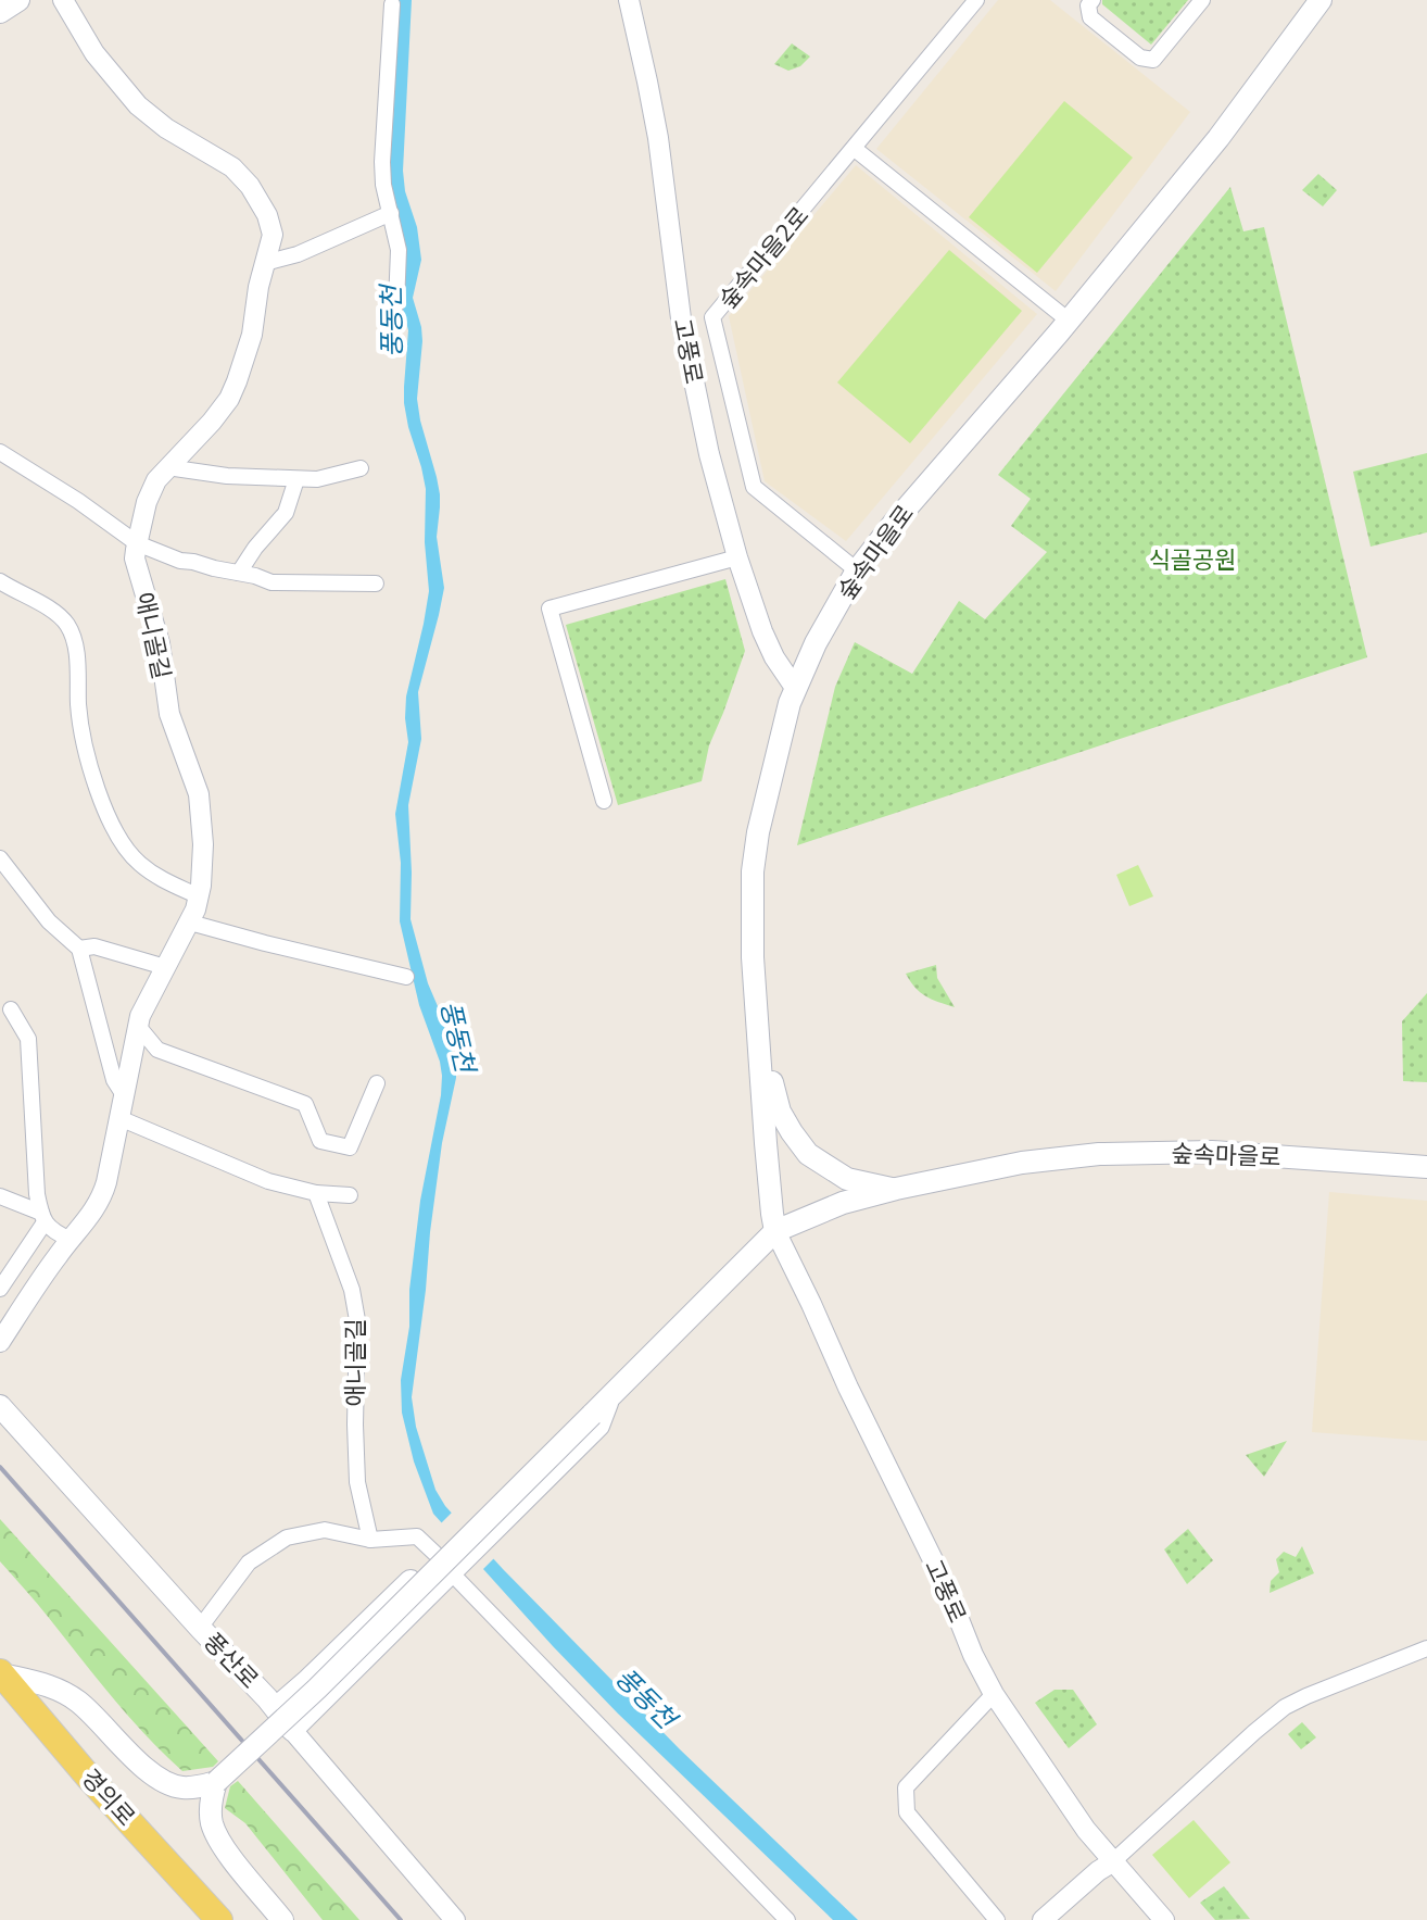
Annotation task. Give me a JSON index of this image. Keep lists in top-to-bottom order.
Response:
{
  "streets": {
    "main road": ["숲속마을로", "풍산로", "경의로"],
    "street": ["숲속마을2로", "고풍로", "애니골길"]
  },
  "crossings": [
    ["숲속마을2로", "숲속마을로"],
    ["고풍로", "숲속마을로"]
  ],
  "water": ["풍동천"],
  "parks": ["식골공원"]
}
